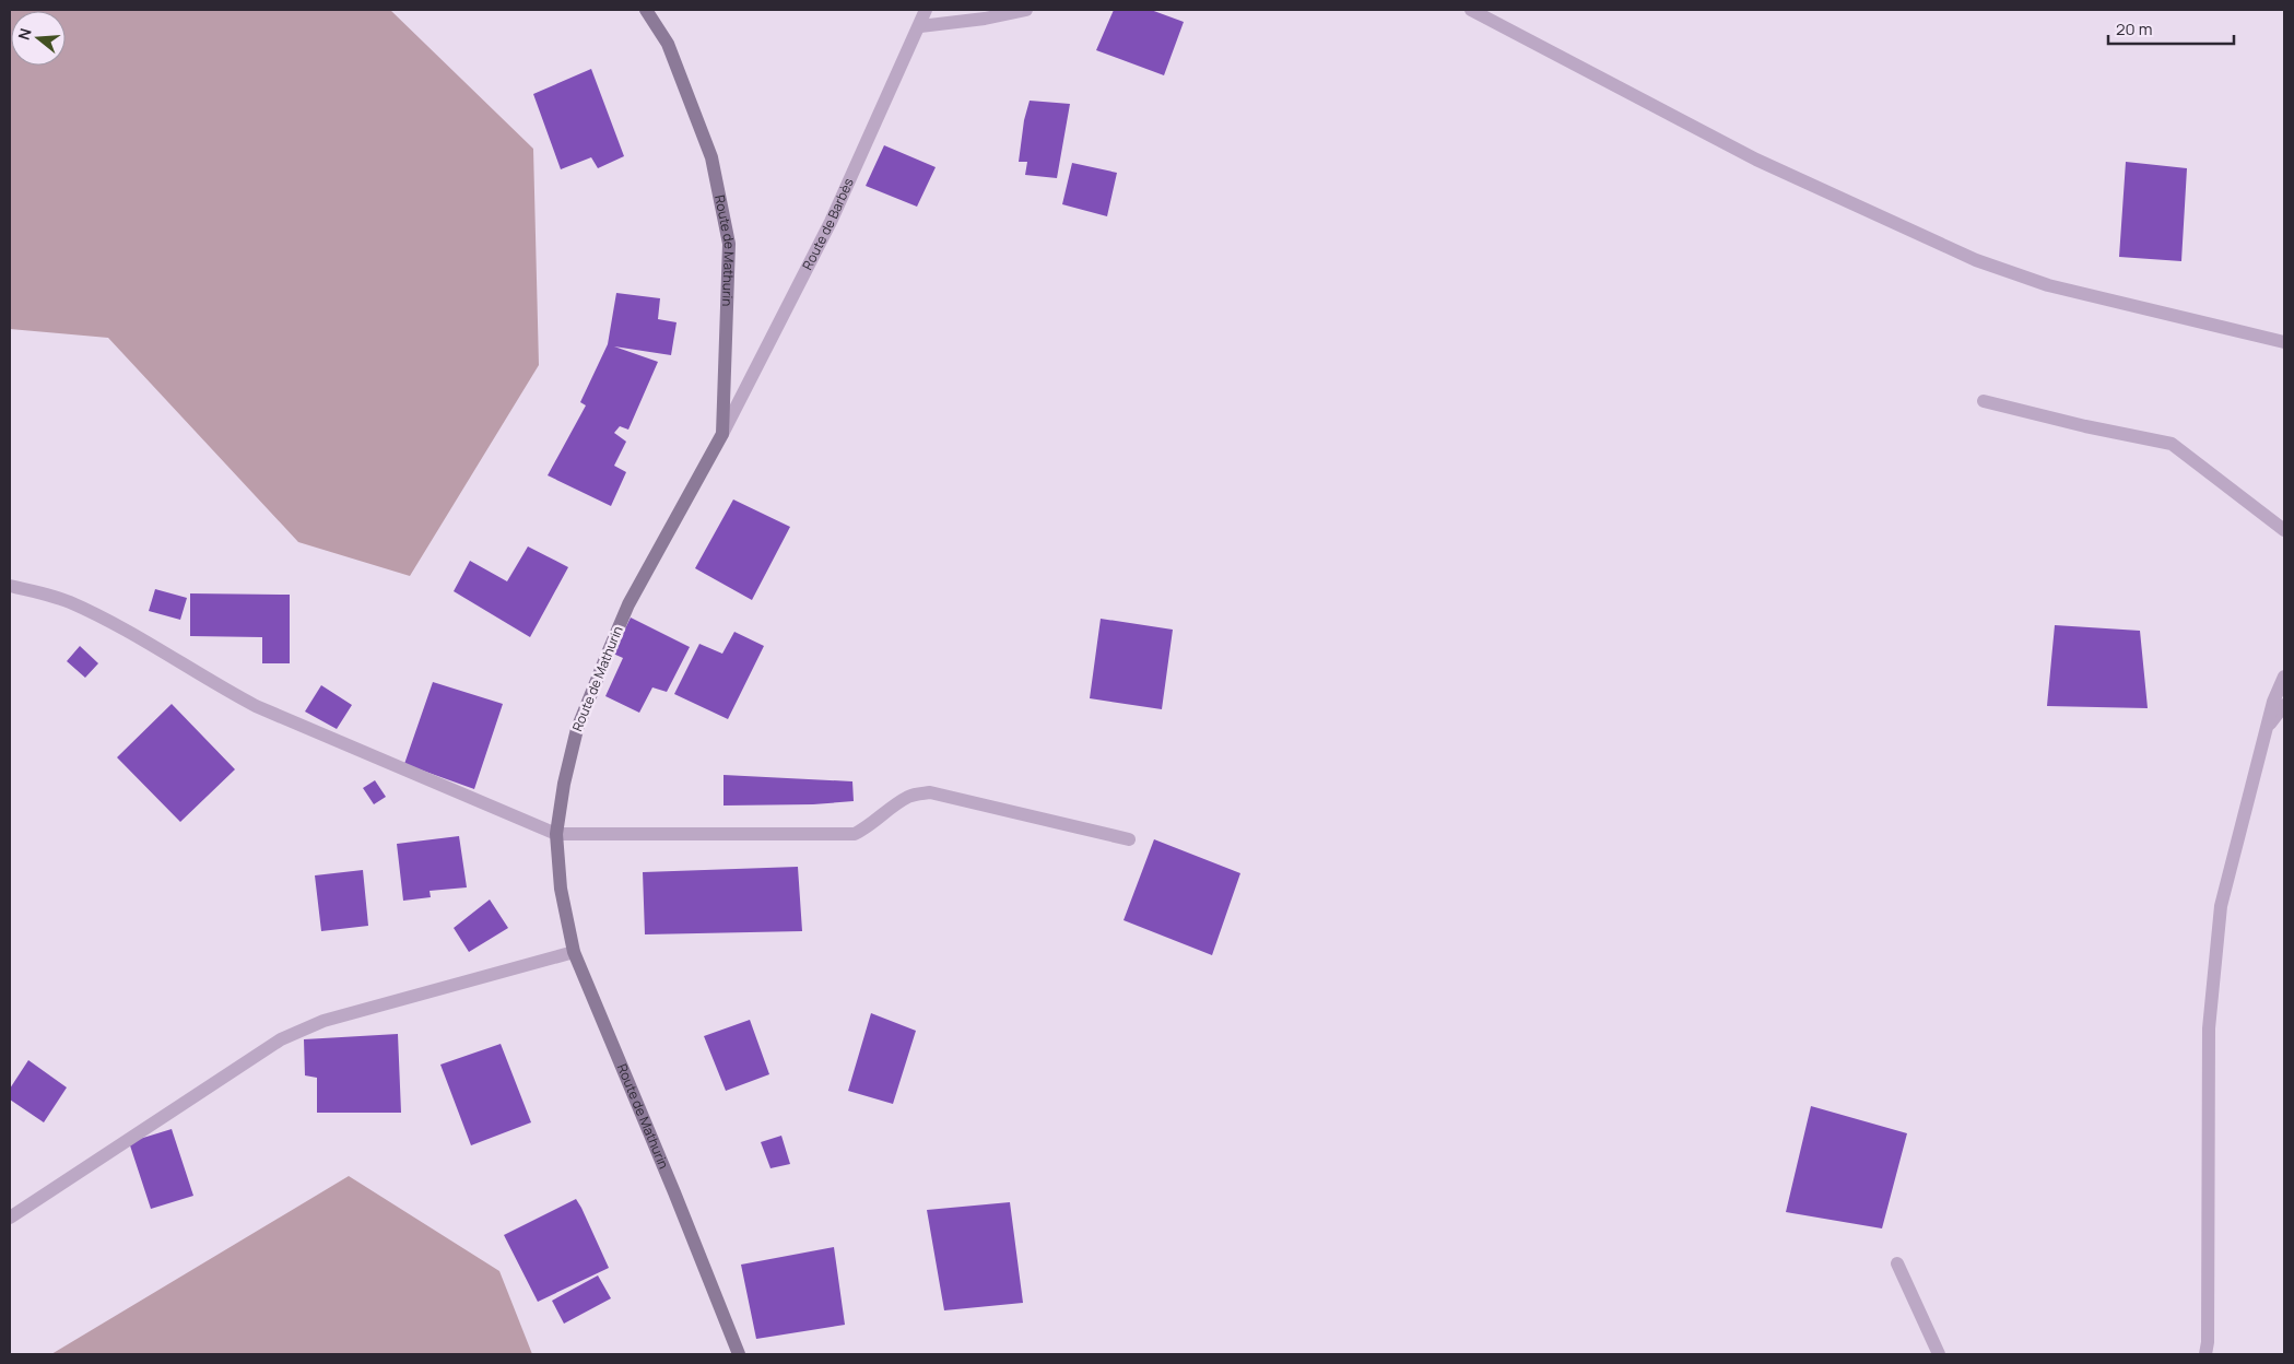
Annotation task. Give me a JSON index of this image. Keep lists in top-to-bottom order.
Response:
{
  "streets": {
    "street": ["Route de Barbès", "Route de Mathurin"]
  },
  "crossings": [
    ["Route de Barbès", "Route de Mathurin"]
  ],
  "scale_bar": "20 m",
  "north": "left"
}
